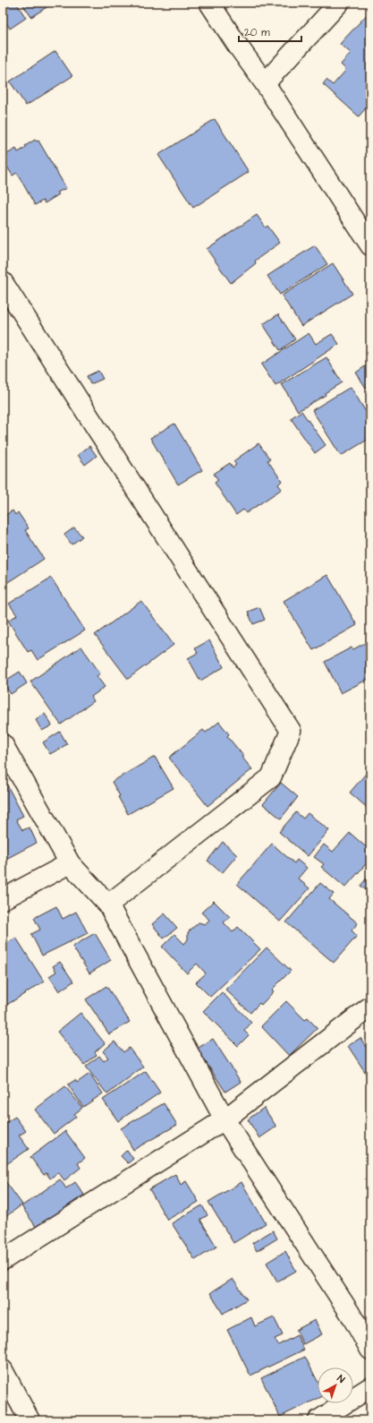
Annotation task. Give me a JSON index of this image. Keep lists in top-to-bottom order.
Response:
{
  "scale_bar": "20 m",
  "north": "top right"
}
